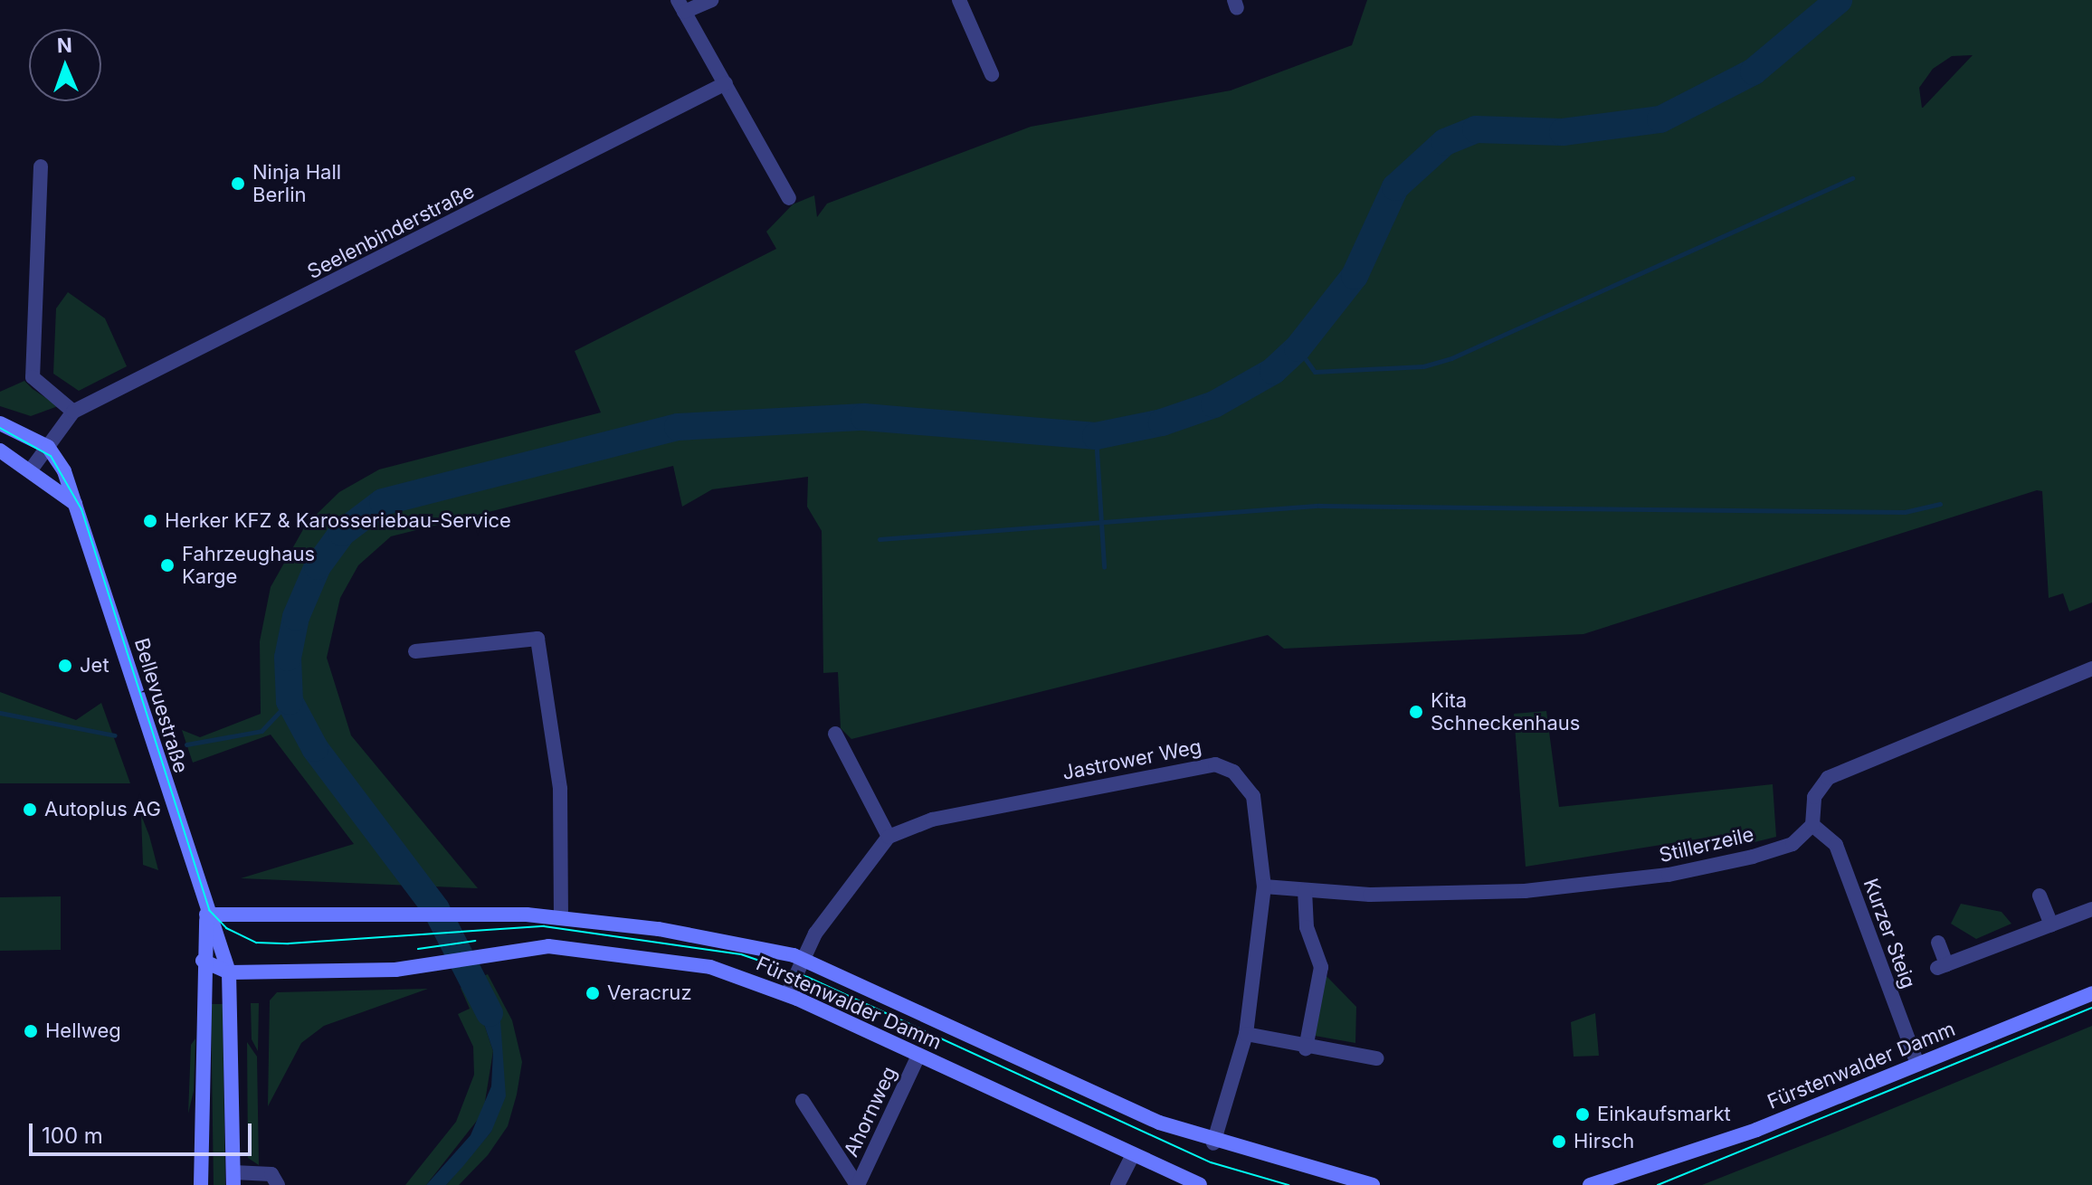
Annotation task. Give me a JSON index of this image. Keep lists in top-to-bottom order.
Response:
{
  "streets": {
    "main road": ["Bellevuestraße", "Fürstenwalder Damm"],
    "street": [
      "Seelenbinderstraße",
      "Jastrower Weg",
      "Stillerzeile",
      "Kurzer Steig",
      "Ahornweg"
    ]
  },
  "crossings": [
    ["Bellevuestraße", "Fürstenwalder Damm"],
    ["Jastrower Weg", "Stillerzeile"],
    ["Jastrower Weg", "Fürstenwalder Damm"],
    ["Stillerzeile", "Kurzer Steig"],
    ["Kurzer Steig", "Fürstenwalder Damm"],
    ["Fürstenwalder Damm", "Ahornweg"]
  ],
  "places": [
    "Ninja Hall Berlin",
    "Herker KFZ & Karosseriebau-Service",
    "Fahrzeughaus Karge",
    "Jet",
    "Kita Schneckenhaus",
    "Autoplus AG",
    "Veracruz",
    "Hellweg",
    "Einkaufsmarkt",
    "Hirsch"
  ],
  "scale_bar": "100 m",
  "north": "top"
}
